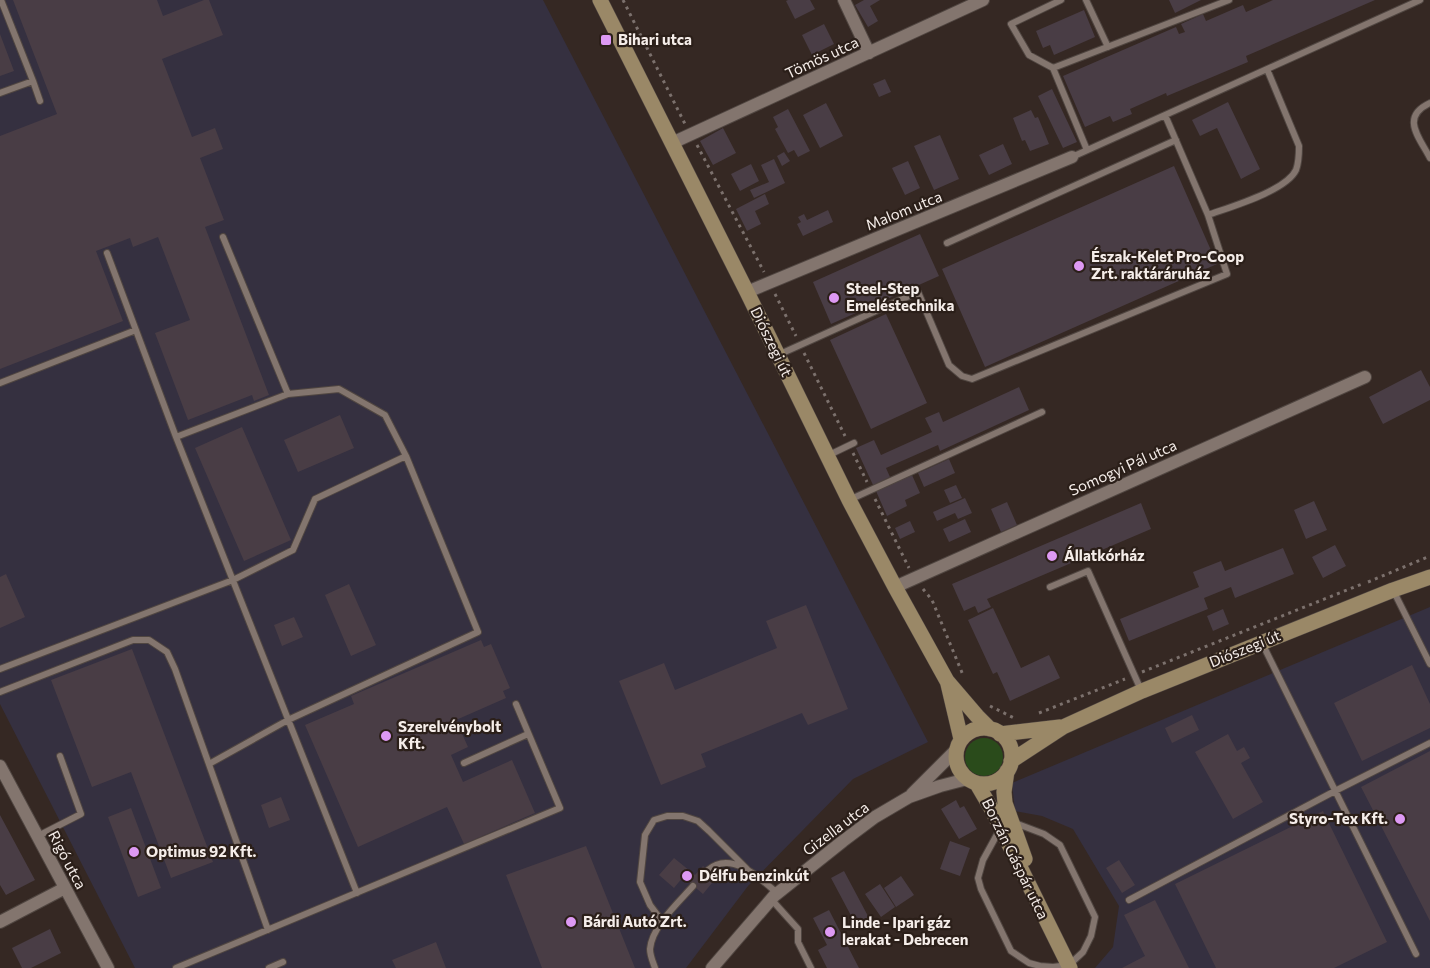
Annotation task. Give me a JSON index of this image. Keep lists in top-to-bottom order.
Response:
{
  "streets": {
    "main road": ["Diószegi út", "Borzán Gáspár utca"],
    "street": [
      "Tömös utca",
      "Malom utca",
      "Somogyi Pál utca",
      "Gizella utca",
      "Rigó utca"
    ]
  },
  "crossings": [
    ["Tömös utca", "Diószegi út"],
    ["Malom utca", "Diószegi út"],
    ["Diószegi út", "Somogyi Pál utca"],
    ["Diószegi út", "Gizella utca"],
    ["Diószegi út", "Borzán Gáspár utca"],
    ["Gizella utca", "Borzán Gáspár utca"]
  ],
  "places": {
    "transit": ["Bihari utca"],
    "other": [
      "Észak-Kelet Pro-Coop Zrt. raktáráruház",
      "Steel-Step Emeléstechnika",
      "Állatkórház",
      "Szerelvénybolt Kft.",
      "Styro-Tex Kft.",
      "Optimus 92 Kft.",
      "Délfu benzinkút",
      "Bárdi Autó Zrt.",
      "Linde - Ipari gáz lerakat - Debrecen"
    ]
  }
}
